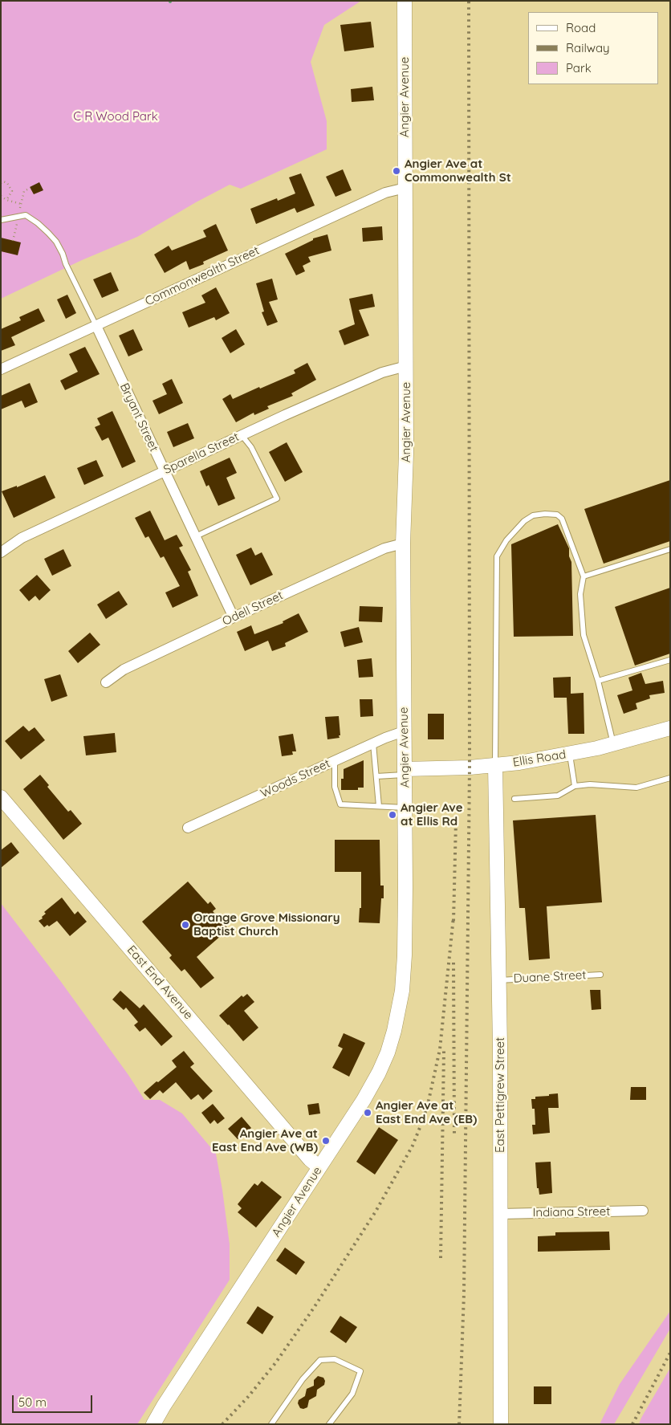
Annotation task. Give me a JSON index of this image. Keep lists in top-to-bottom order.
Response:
{
  "streets": {
    "main road": [
      "Angier Avenue",
      "Ellis Road",
      "East End Avenue",
      "East Pettigrew Street"
    ],
    "street": [
      "Commonwealth Street",
      "Bryant Street",
      "Sparella Street",
      "Odell Street",
      "Woods Street",
      "Indiana Street"
    ],
    "lane": ["Duane Street"]
  },
  "crossings": [
    ["Angier Avenue", "Commonwealth Street"],
    ["Angier Avenue", "Sparella Street"],
    ["Angier Avenue", "Odell Street"],
    ["Angier Avenue", "Ellis Road"],
    ["Angier Avenue", "Woods Street"],
    ["Angier Avenue", "East End Avenue"],
    ["Commonwealth Street", "Bryant Street"],
    ["Bryant Street", "Sparella Street"],
    ["Bryant Street", "Odell Street"],
    ["Ellis Road", "East Pettigrew Street"],
    ["Duane Street", "East Pettigrew Street"],
    ["East Pettigrew Street", "Indiana Street"]
  ],
  "parks": ["C R Wood Park"],
  "places": [
    "Angier Ave at Commonwealth St",
    "Angier Ave at Ellis Rd",
    "Orange Grove Missionary Baptist Church",
    "Angier Ave at East End Ave (EB)",
    "Angier Ave at East End Ave (WB)"
  ],
  "legend": ["Road", "Railway", "Park"],
  "scale_bar": "50 m"
}
